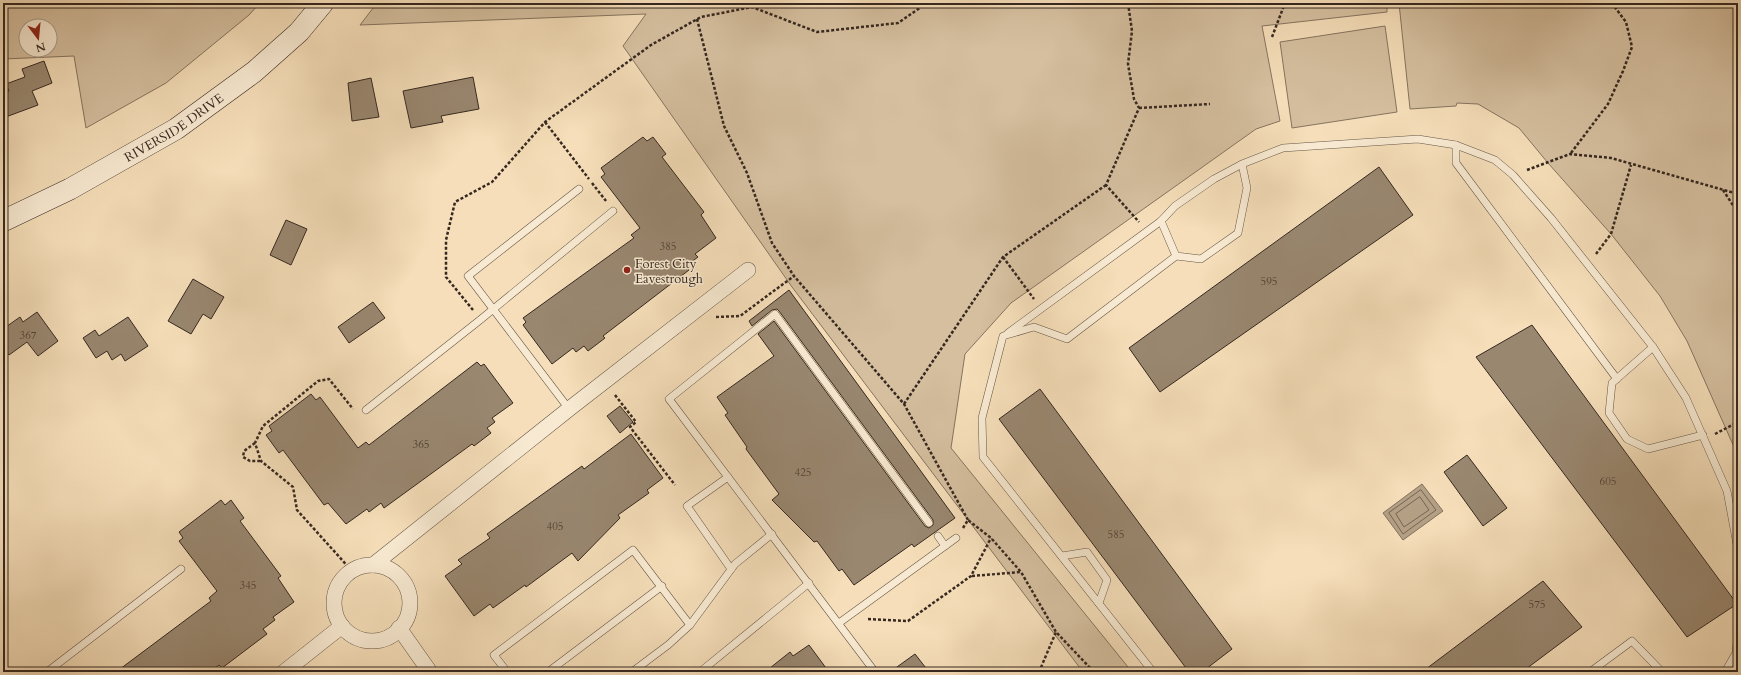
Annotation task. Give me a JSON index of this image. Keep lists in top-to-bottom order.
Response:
{
  "streets": {
    "main road": ["RIVERSIDE DRIVE"]
  },
  "places": ["Forest City Eavestrough"],
  "house_numbers": [
    "385",
    "595",
    "367",
    "365",
    "425",
    "605",
    "405",
    "585",
    "345",
    "575"
  ],
  "north": "bottom"
}
